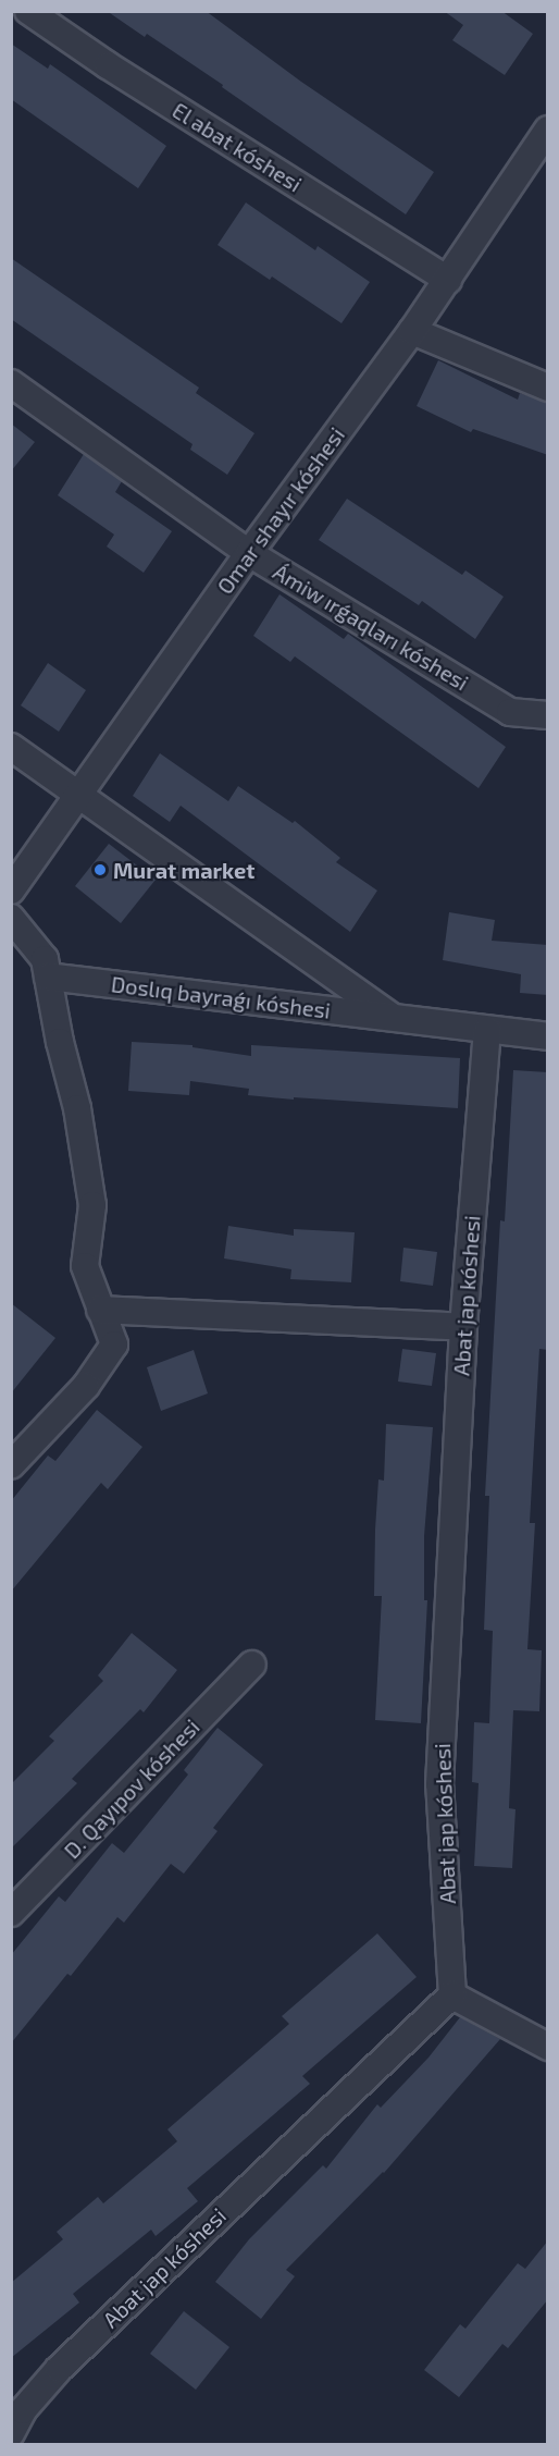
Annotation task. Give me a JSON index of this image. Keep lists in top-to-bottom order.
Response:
{
  "streets": {
    "street": [
      "El abat kóshesi",
      "Omar shayır kóshesi",
      "Ámiw ırǵaqları kóshesi",
      "Doslıq bayraǵı kóshesi",
      "Abat jap kóshesi",
      "D. Qayıpov kóshesi"
    ]
  },
  "crossings": [
    ["El abat kóshesi", "Omar shayır kóshesi"],
    ["Omar shayır kóshesi", "Ámiw ırǵaqları kóshesi"],
    ["Omar shayır kóshesi", "Doslıq bayraǵı kóshesi"],
    ["Doslıq bayraǵı kóshesi", "Abat jap kóshesi"]
  ],
  "places": ["Murat market"]
}
